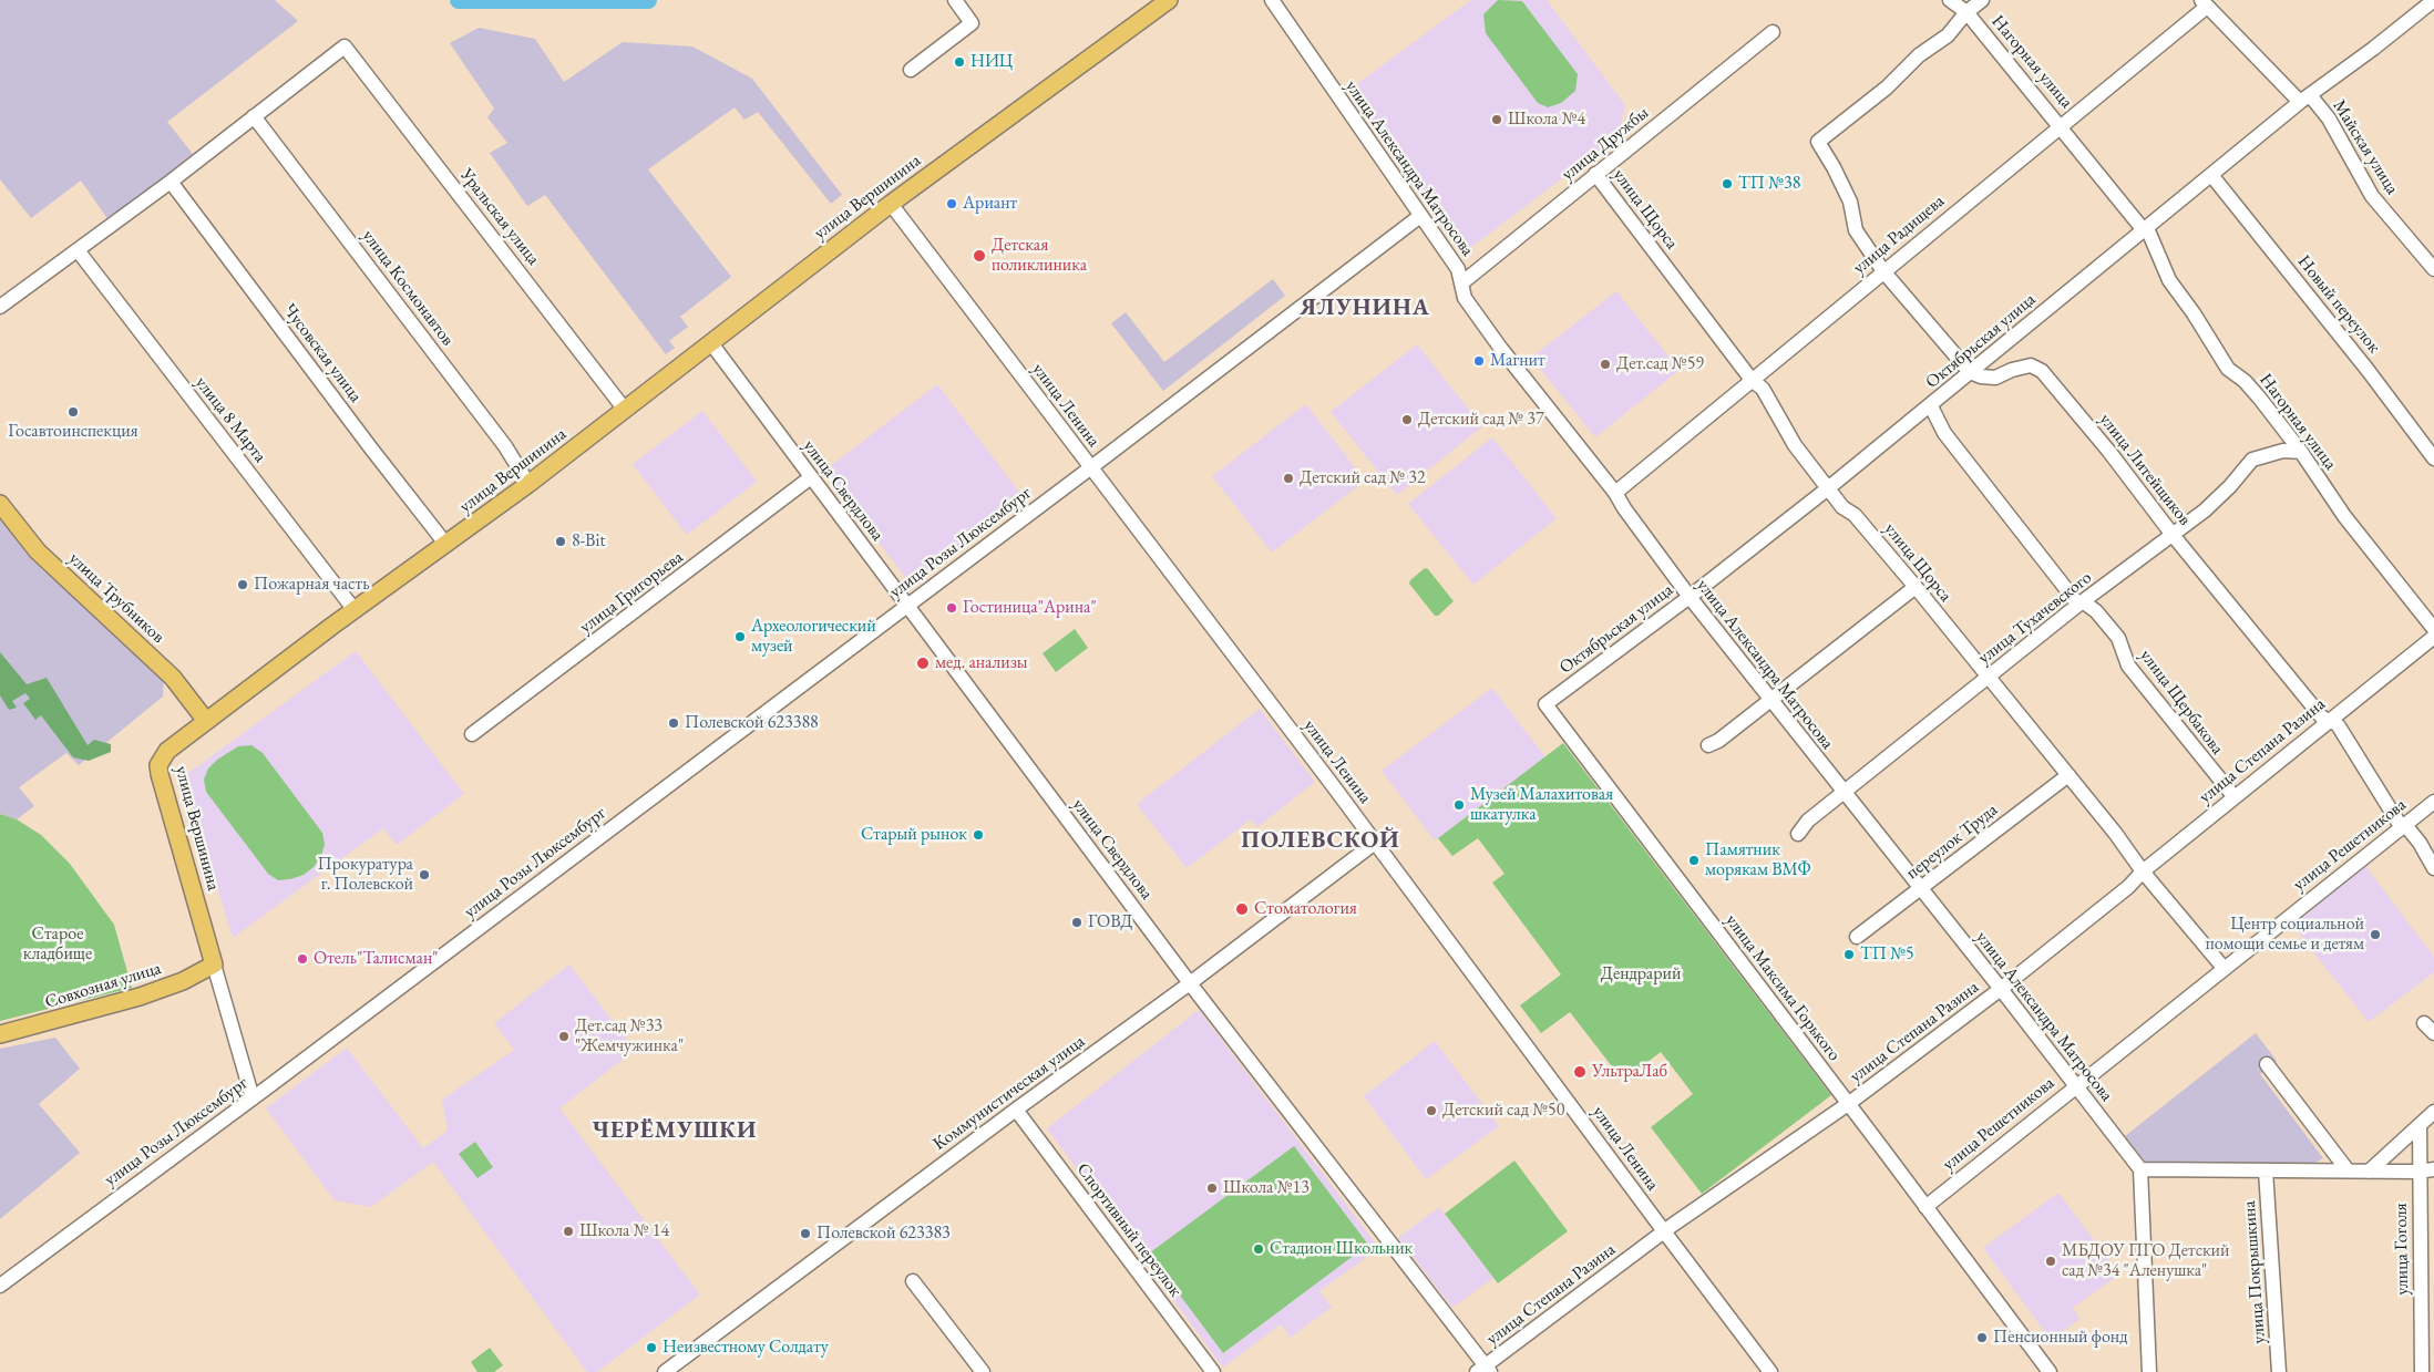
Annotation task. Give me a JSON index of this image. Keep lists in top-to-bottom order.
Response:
{
  "streets": {
    "main road": ["улица Вершинина", "улица Трубников", "Совхозная улица"],
    "street": [
      "Нагорная улица",
      "улица Дружбы",
      "Майская улица",
      "улица Александра Матросова",
      "улица Щорса",
      "Уральская улица",
      "улица Радищева",
      "улица Космонавтов",
      "Новый переулок",
      "Октябрьская улица",
      "Чусовская улица",
      "улица Ленина",
      "улица 8 Марта",
      "улица Литейщиков",
      "улица Свердлова",
      "улица Розы Люксембург",
      "улица Григорьева",
      "улица Тухачевского",
      "улица Щербакова",
      "улица Степана Разина",
      "переулок Труда",
      "улица Решетникова",
      "улица Максима Горького",
      "Коммунистическая улица",
      "Спортивный переулок",
      "улица Гоголя",
      "улица Покрышкина"
    ]
  },
  "crossings": [
    ["Нагорная улица", "улица Радищева"],
    ["Нагорная улица", "Октябрьская улица"],
    ["Нагорная улица", "улица Тухачевского"],
    ["улица Дружбы", "улица Александра Матросова"],
    ["улица Дружбы", "улица Щорса"],
    ["Майская улица", "улица Радищева"],
    ["Майская улица", "Октябрьская улица"],
    ["улица Александра Матросова", "улица Радищева"],
    ["улица Александра Матросова", "Октябрьская улица"],
    ["улица Александра Матросова", "улица Розы Люксембург"],
    ["улица Александра Матросова", "улица Тухачевского"],
    ["улица Александра Матросова", "улица Степана Разина"],
    ["улица Александра Матросова", "переулок Труда"],
    ["улица Александра Матросова", "улица Решетникова"],
    ["улица Вершинина", "Уральская улица"],
    ["улица Вершинина", "улица Космонавтов"],
    ["улица Вершинина", "Чусовская улица"],
    ["улица Вершинина", "улица Ленина"],
    ["улица Вершинина", "улица 8 Марта"],
    ["улица Вершинина", "улица Свердлова"],
    ["улица Вершинина", "улица Розы Люксембург"],
    ["улица Вершинина", "улица Трубников"],
    ["улица Вершинина", "Совхозная улица"],
    ["улица Щорса", "улица Радищева"],
    ["улица Щорса", "Октябрьская улица"],
    ["улица Щорса", "улица Тухачевского"],
    ["улица Щорса", "улица Степана Разина"],
    ["улица Щорса", "переулок Труда"],
    ["улица Щорса", "улица Решетникова"],
    ["Уральская улица", "улица Космонавтов"],
    ["Новый переулок", "Октябрьская улица"],
    ["Октябрьская улица", "улица Литейщиков"],
    ["Октябрьская улица", "улица Щербакова"],
    ["Октябрьская улица", "улица Максима Горького"],
    ["улица Ленина", "улица Розы Люксембург"],
    ["улица Ленина", "улица Степана Разина"],
    ["улица Ленина", "Коммунистическая улица"],
    ["улица Литейщиков", "улица Тухачевского"],
    ["улица Литейщиков", "улица Степана Разина"],
    ["улица Литейщиков", "улица Решетникова"],
    ["улица Свердлова", "улица Розы Люксембург"],
    ["улица Свердлова", "улица Григорьева"],
    ["улица Свердлова", "улица Степана Разина"],
    ["улица Свердлова", "Коммунистическая улица"],
    ["улица Тухачевского", "улица Щербакова"],
    ["улица Щербакова", "улица Степана Разина"],
    ["улица Степана Разина", "улица Максима Горького"],
    ["улица Решетникова", "улица Максима Горького"],
    ["Коммунистическая улица", "Спортивный переулок"]
  ],
  "districts": ["ЯЛУНИНА", "ПОЛЕВСКОЙ", "ЧЕРЁМУШКИ"],
  "parks": ["Старое кладбище", "Дендрарий"],
  "places": [
    "НИЦ",
    "Школа №4",
    "ТП №38",
    "Ариант",
    "Детская поликлиника",
    "Магнит",
    "Дет.сад №59",
    "Госавтоинспекция",
    "Детский сад № 37",
    "Детский сад № 32",
    "8-Bit",
    "Пожарная часть",
    "Гостиница\"Арина\"",
    "Археологический музей",
    "мед. анализы",
    "Полевской 623388",
    "Музей Малахитовая шкатулка",
    "Старый рынок",
    "Памятник морякам ВМФ",
    "Прокуратура г. Полевской",
    "Стоматология",
    "ГОВД",
    "Центр социальной помощи семье и детям",
    "ТП №5",
    "Отель\"Талисман\"",
    "Дет.сад №33 \"Жемчужинка\"",
    "УльтраЛаб",
    "Детский сад №50",
    "Школа №13",
    "Школа № 14",
    "Полевской 623383",
    "Стадион Школьник",
    "МБДОУ ПГО Детский сад №34 \"Аленушка\"",
    "Пенсионный фонд",
    "Неизвестному Солдату"
  ]
}
